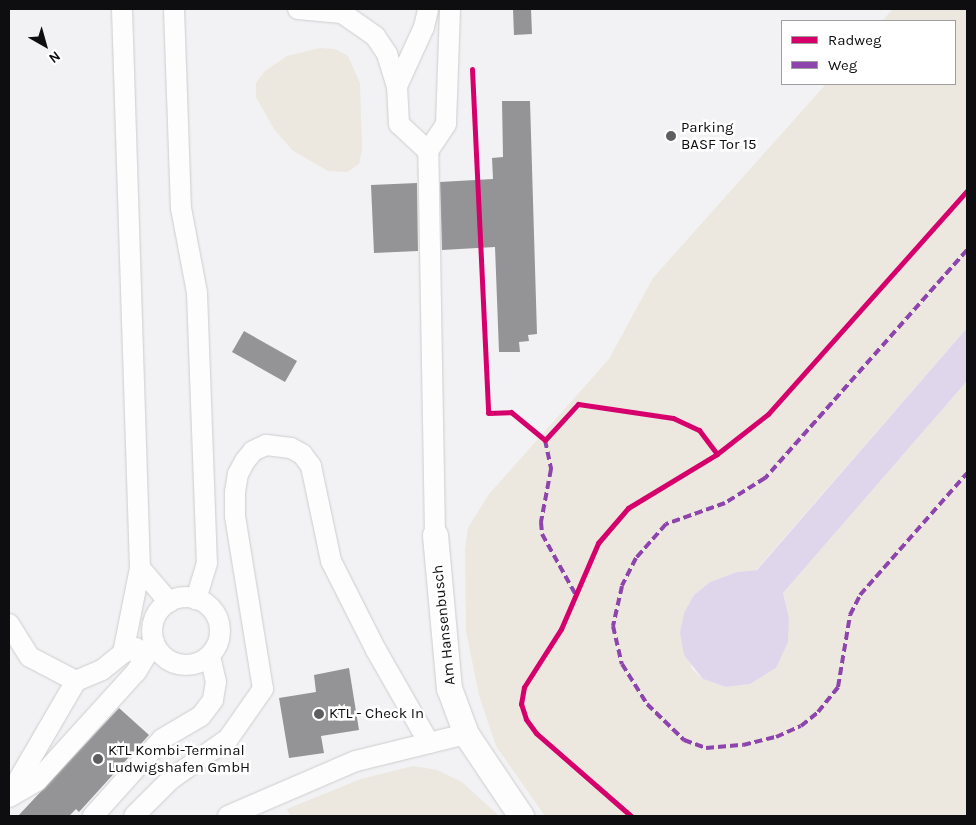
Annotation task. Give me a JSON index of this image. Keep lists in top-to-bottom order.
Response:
{
  "streets": {
    "street": ["Am Hansenbusch"]
  },
  "places": ["Parking BASF Tor 15", "KTL - Check In", "KTL Kombi-Terminal Ludwigshafen GmbH"],
  "legend": ["Radweg", "Weg"],
  "north": "bottom right"
}
